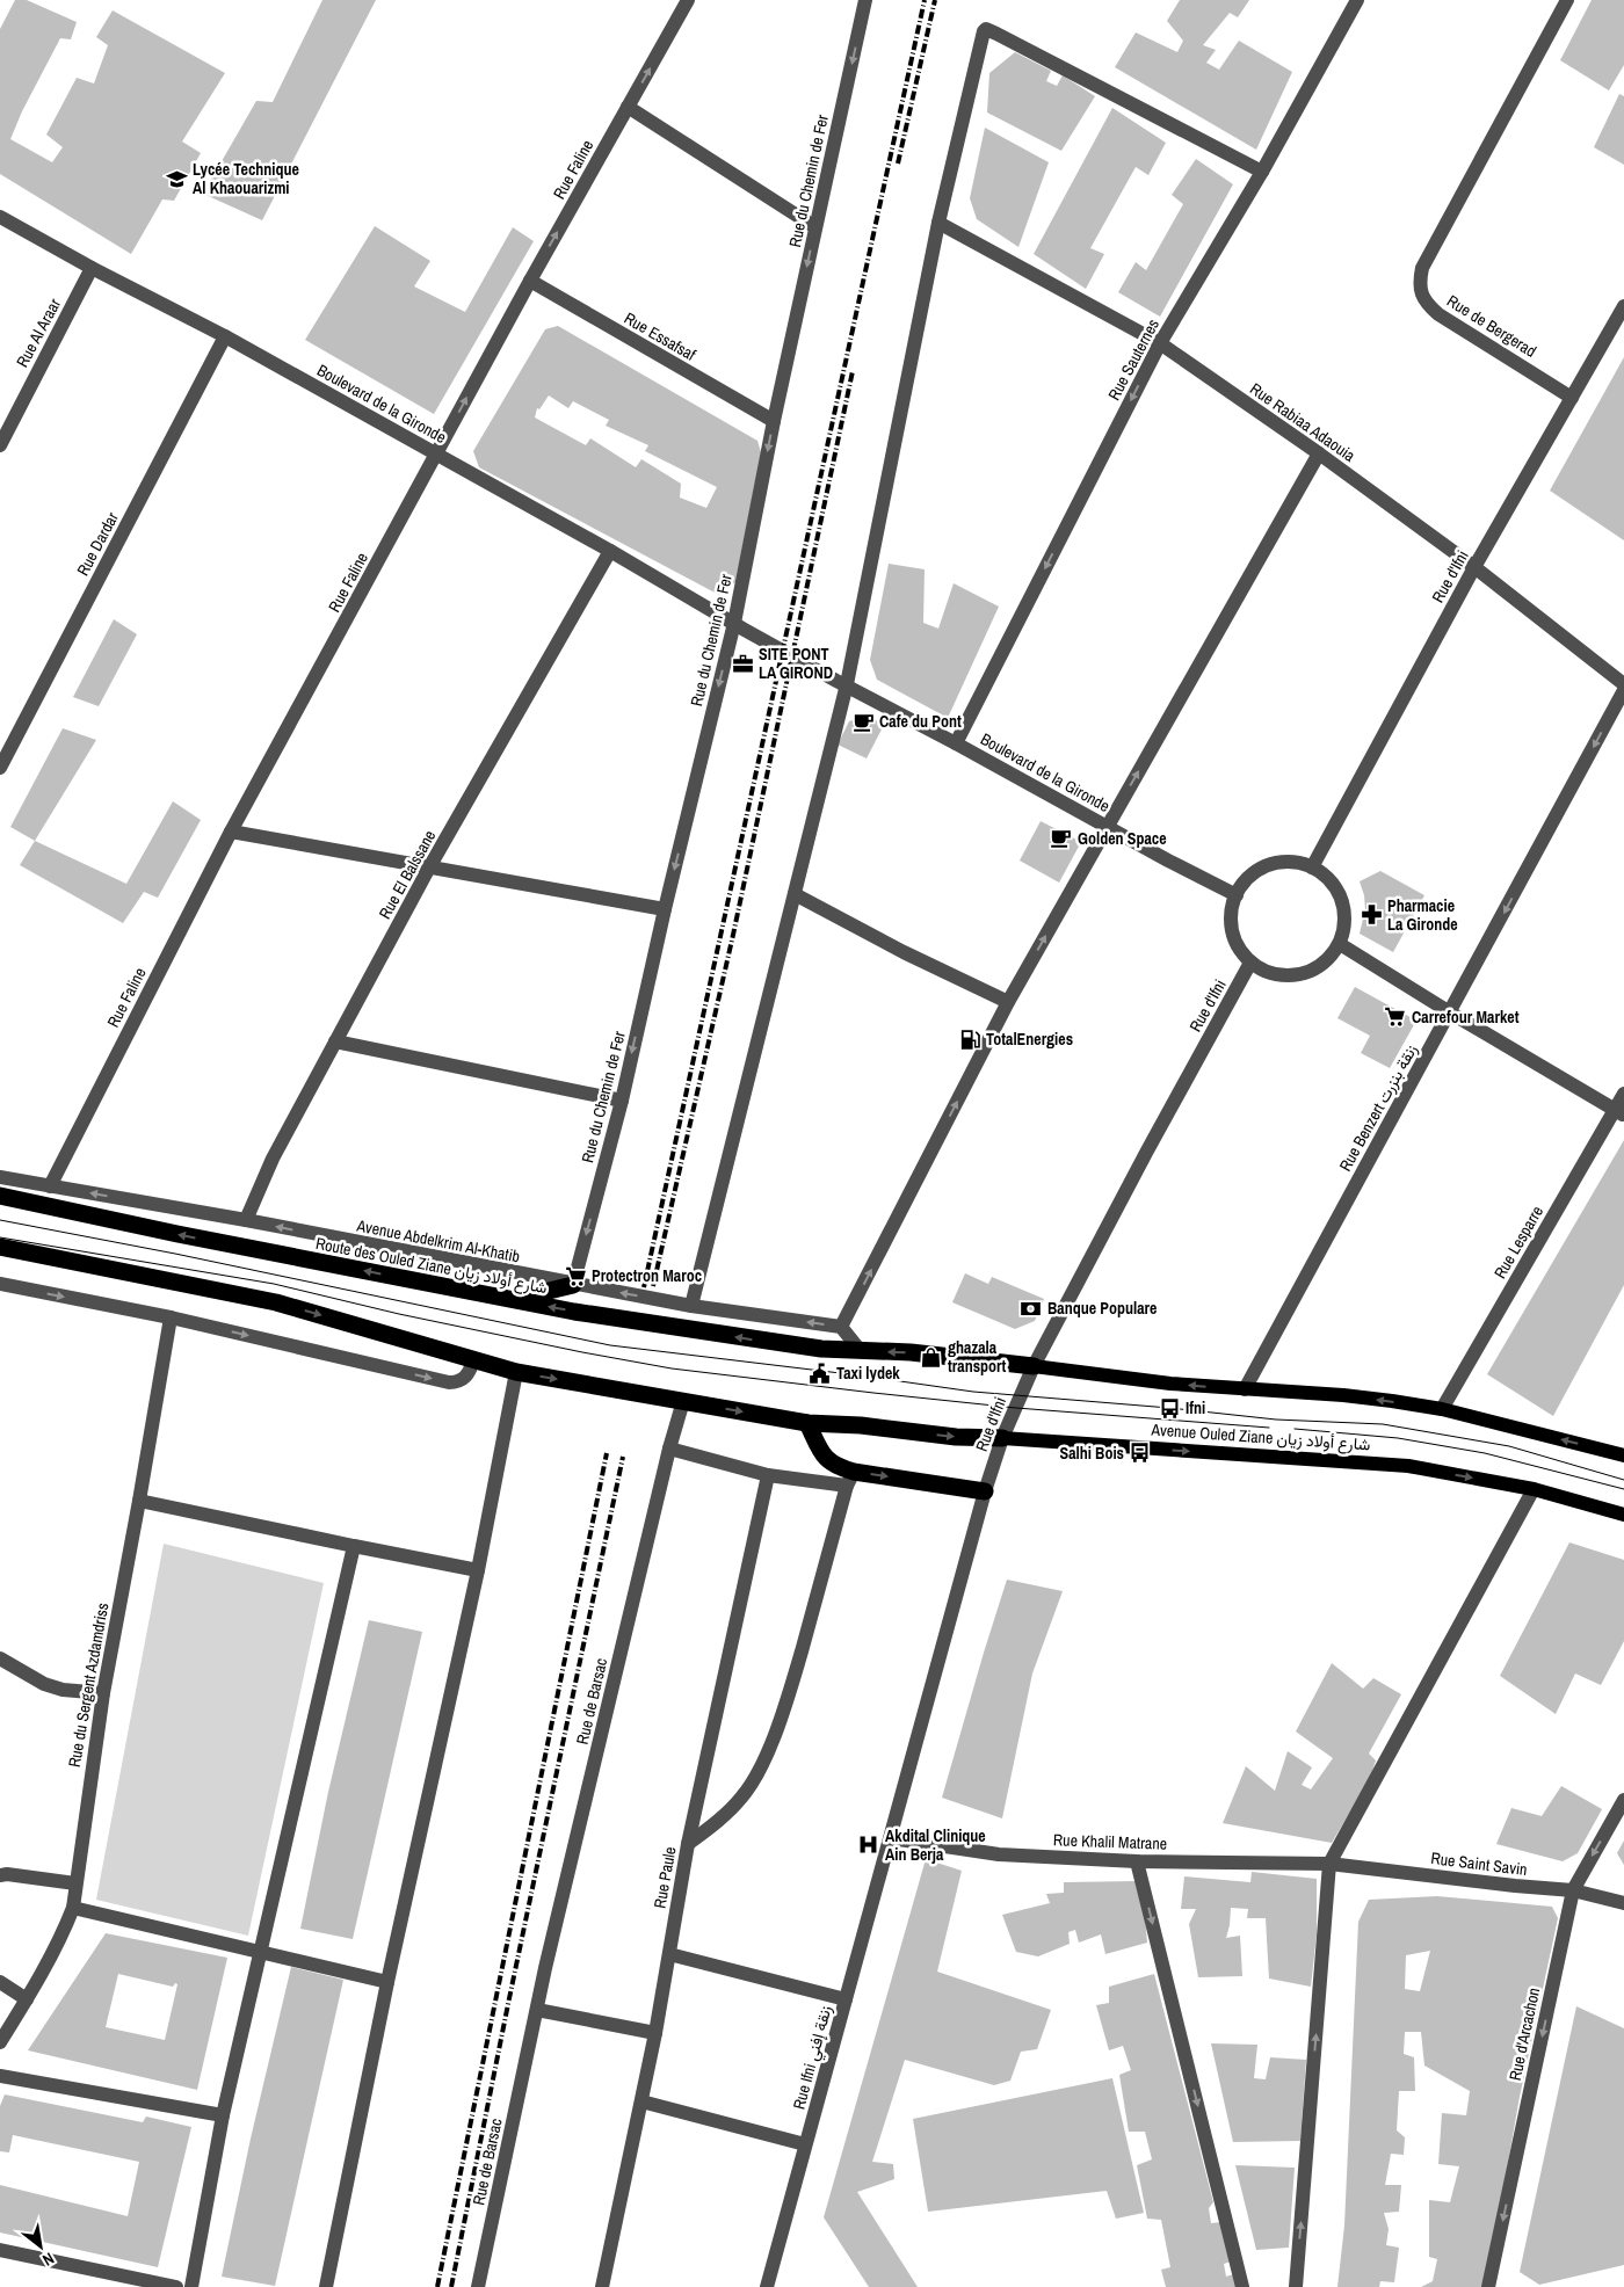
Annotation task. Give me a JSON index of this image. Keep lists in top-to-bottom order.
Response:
{
  "streets": {
    "highway": ["Route des Ouled Ziane شارع أولاد زيان", "Avenue Ouled Ziane شارع أولاد زيان"],
    "street": [
      "Rue Faline",
      "Rue du Chemin de Fer",
      "Rue de Bergerad",
      "Rue Al Araar",
      "Rue Essafsaf",
      "Rue Sauternes",
      "Boulevard de la Gironde",
      "Rue Rabiaa Adaouia",
      "Rue Dardar",
      "Rue d'Ifni",
      "Rue El Balssane",
      "Rue Benzert زنقة بنزرت",
      "Avenue Abdelkrim Al-Khatib",
      "Rue Lesparre",
      "Rue du Sergent Azdamdriss",
      "Rue de Barsac",
      "Rue Khalil Matrane",
      "Rue Saint Savin",
      "Rue Paule",
      "Rue d'Arcachon",
      "Rue Ifni زنقة إفني"
    ]
  },
  "crossings": [
    ["Rue Faline", "Rue Essafsaf"],
    ["Rue Faline", "Boulevard de la Gironde"],
    ["Rue Faline", "Avenue Abdelkrim Al-Khatib"],
    ["Rue du Chemin de Fer", "Rue Essafsaf"],
    ["Rue du Chemin de Fer", "Boulevard de la Gironde"],
    ["Rue du Chemin de Fer", "Avenue Abdelkrim Al-Khatib"],
    ["Rue de Bergerad", "Rue d'Ifni"],
    ["Rue Al Araar", "Boulevard de la Gironde"],
    ["Rue Sauternes", "Boulevard de la Gironde"],
    ["Rue Sauternes", "Rue Rabiaa Adaouia"],
    ["Boulevard de la Gironde", "Rue Dardar"],
    ["Boulevard de la Gironde", "Rue d'Ifni"],
    ["Boulevard de la Gironde", "Rue El Balssane"],
    ["Rue Rabiaa Adaouia", "Rue d'Ifni"],
    ["Rue d'Ifni", "Route des Ouled Ziane شارع أولاد زيان"],
    ["Rue d'Ifni", "Avenue Ouled Ziane شارع أولاد زيان"],
    ["Rue d'Ifni", "Rue Khalil Matrane"],
    ["Rue d'Ifni", "Rue Ifni زنقة إفني"],
    ["Rue El Balssane", "Avenue Abdelkrim Al-Khatib"],
    ["Rue Khalil Matrane", "Rue Saint Savin"],
    ["Rue Khalil Matrane", "Rue Ifni زنقة إفني"],
    ["Rue Saint Savin", "Rue d'Arcachon"]
  ],
  "one_way": [
    "Rue Faline",
    "Rue Sauternes",
    "Rue Benzert زنقة بنزرت",
    "Avenue Ouled Ziane شارع أولاد زيان",
    "Rue d'Arcachon"
  ],
  "places": {
    "school or university": ["Lycée Technique Al Khaouarizmi"],
    "office": ["SITE PONT LA GIROND"],
    "cafe": ["Cafe du Pont", "Golden Space"],
    "pharmacy": ["Pharmacie La Gironde"],
    "supermarket": ["Carrefour Market", "Protectron Maroc"],
    "fuel station": ["TotalEnergies"],
    "bank": ["Banque Populare"],
    "shop": ["ghazala transport"],
    "public building": ["Taxi lydek"],
    "bus stop": ["Ifni", "Salhi Bois"],
    "hospital": ["Akdital Clinique Ain Berja"]
  },
  "north": "bottom right"
}
